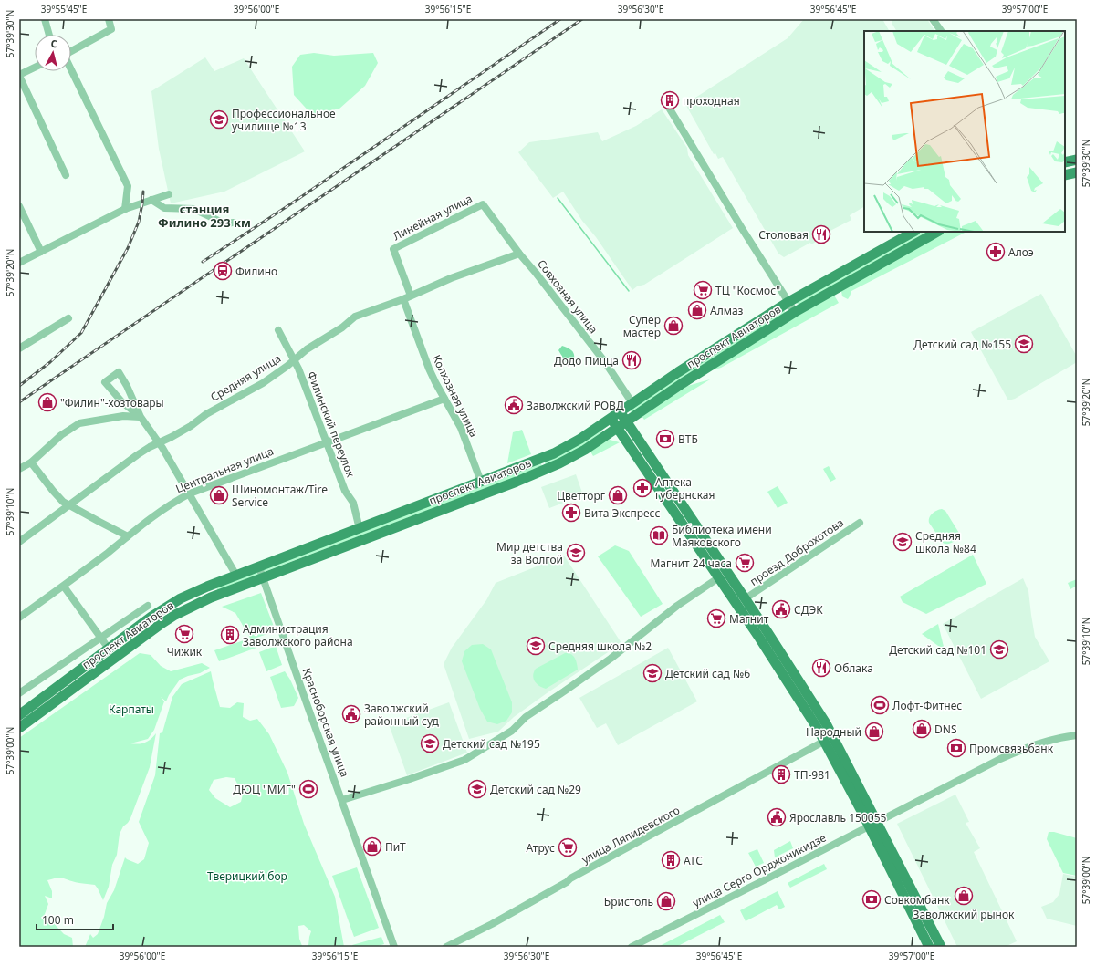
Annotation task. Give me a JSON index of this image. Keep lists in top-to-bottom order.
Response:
{
  "streets": {
    "main road": ["проспект Авиаторов"],
    "street": [
      "Линейная улица",
      "Совхозная улица",
      "Средняя улица",
      "Колхозная улица",
      "Филинский переулок",
      "Центральная улица",
      "проезд Доброхотова",
      "Красноборская улица",
      "улица Ляпидевского",
      "улица Серго Орджоникидзе"
    ]
  },
  "crossings": [
    ["Линейная улица", "Совхозная улица"],
    ["Линейная улица", "Колхозная улица"],
    ["Совхозная улица", "проспект Авиаторов"],
    ["Совхозная улица", "Средняя улица"],
    ["проспект Авиаторов", "Колхозная улица"],
    ["проспект Авиаторов", "Филинский переулок"],
    ["проспект Авиаторов", "Красноборская улица"],
    ["Средняя улица", "Колхозная улица"],
    ["Средняя улица", "Филинский переулок"],
    ["Колхозная улица", "Центральная улица"],
    ["Филинский переулок", "Центральная улица"]
  ],
  "districts": ["станция Филино 293 км"],
  "parks": ["Карпаты", "Тверицкий бор"],
  "places": {
    "building": [
      "проходная",
      "Администрация Заволжского района",
      "ТП-981",
      "АТС"
    ],
    "school or university": [
      "Профессиональное училище №13",
      "Детский сад №155",
      "Средняя школа №84",
      "Мир детства за Волгой",
      "Средняя школа №2",
      "Детский сад №101",
      "Детский сад №6",
      "Детский сад №195",
      "Детский сад №29"
    ],
    "restaurant": ["Столовая", "Додо Пицца", "Облака"],
    "pharmacy": ["Алоэ", "Аптека губернская", "Вита Экспресс"],
    "station": ["Филино"],
    "supermarket": [
      "ТЦ \"Космос\"",
      "Магнит 24 часа",
      "Магнит",
      "Чижик",
      "Атрус"
    ],
    "shop": [
      "Алмаз",
      "Супер мастер",
      "\"Филин\"-хозтовары",
      "Шиномонтаж/Tire Service",
      "Цветторг",
      "DNS",
      "Народный",
      "ПиТ",
      "Заволжский рынок",
      "Бристоль"
    ],
    "public building": [
      "Заволжский РОВД",
      "СДЭК",
      "Заволжский районный суд",
      "Ярославль 150055"
    ],
    "bank": ["ВТБ", "Промсвязьбанк", "Совкомбанк"],
    "library": ["Библиотека имени Маяковского"],
    "sports": ["Лофт-Фитнес", "ДЮЦ \"МИГ\""]
  },
  "scale_bar": "100 m",
  "north": "top",
  "coordinates": [
    "39°55'45\"E",
    "39°56'00\"E",
    "39°56'15\"E",
    "39°56'30\"E",
    "39°56'45\"E",
    "39°57'00\"E",
    "57°39'30\"N",
    "57°39'20\"N",
    "57°39'10\"N",
    "57°39'00\"N"
  ]
}
